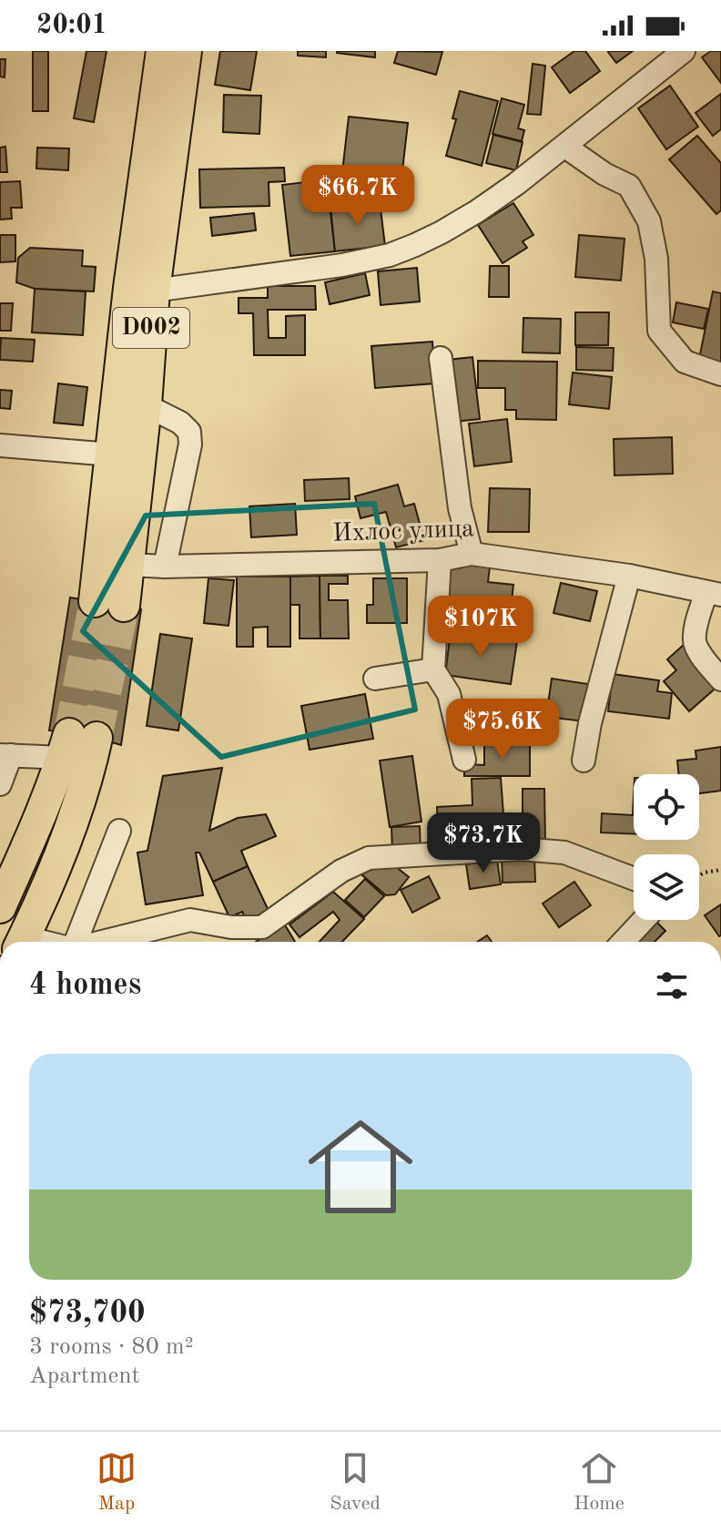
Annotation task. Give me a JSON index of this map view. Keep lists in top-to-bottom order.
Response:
{
  "streets": {
    "highway": ["D002"],
    "street": ["Ихлос улица"]
  },
  "crossings": [
    ["D002", "Ихлос улица"]
  ],
  "page": {
    "status": "20:01",
    "price": [
      "$66.7K",
      "$107K",
      "$75.6K",
      "$73.7K"
    ],
    "heading": "4 homes",
    "list": [
      {
        "name": "$73,700",
        "note": "3 rooms · 80 m² · Apartment"
      }
    ],
    "tabs": ["Map", "Saved", "Home"]
  }
}
